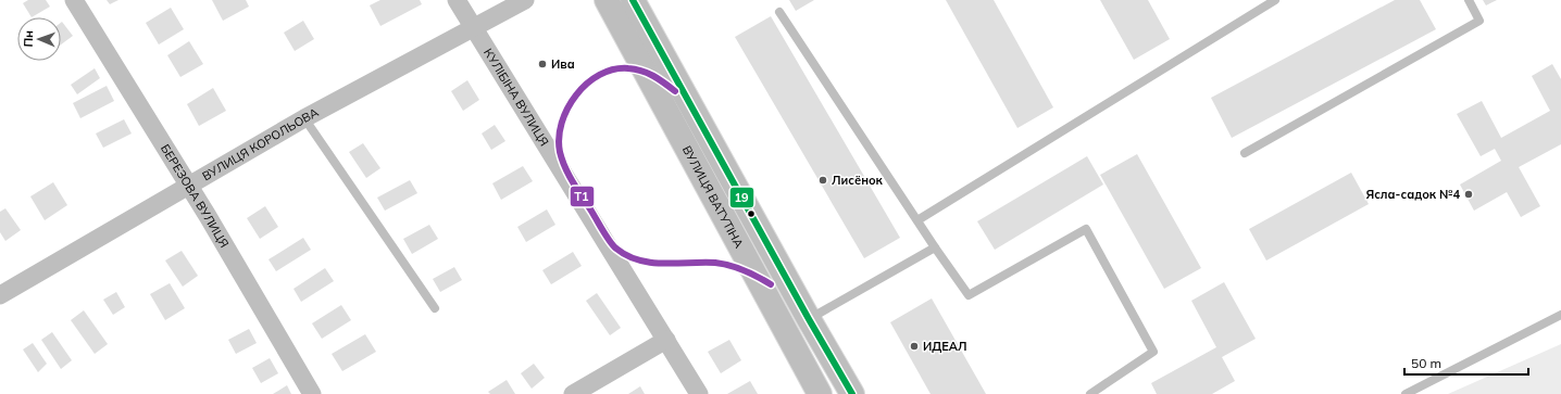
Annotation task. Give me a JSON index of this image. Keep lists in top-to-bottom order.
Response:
{
  "streets": {
    "main road": ["ВУЛИЦЯ ВАТУТІНА"],
    "street": ["КУЛІБІНА ВУЛИЦЯ", "ВУЛИЦЯ КОРОЛЬОВА", "БЕРЕЗОВА ВУЛИЦЯ"]
  },
  "crossings": [
    ["КУЛІБІНА ВУЛИЦЯ", "ВУЛИЦЯ КОРОЛЬОВА"],
    ["ВУЛИЦЯ КОРОЛЬОВА", "БЕРЕЗОВА ВУЛИЦЯ"]
  ],
  "places": [
    "Ива",
    "Лисёнок",
    "Ясла-садок №4",
    "ИДЕАЛ"
  ],
  "lines": ["transit line 19", "transit line T1"],
  "scale_bar": "50 m",
  "north": "left"
}
